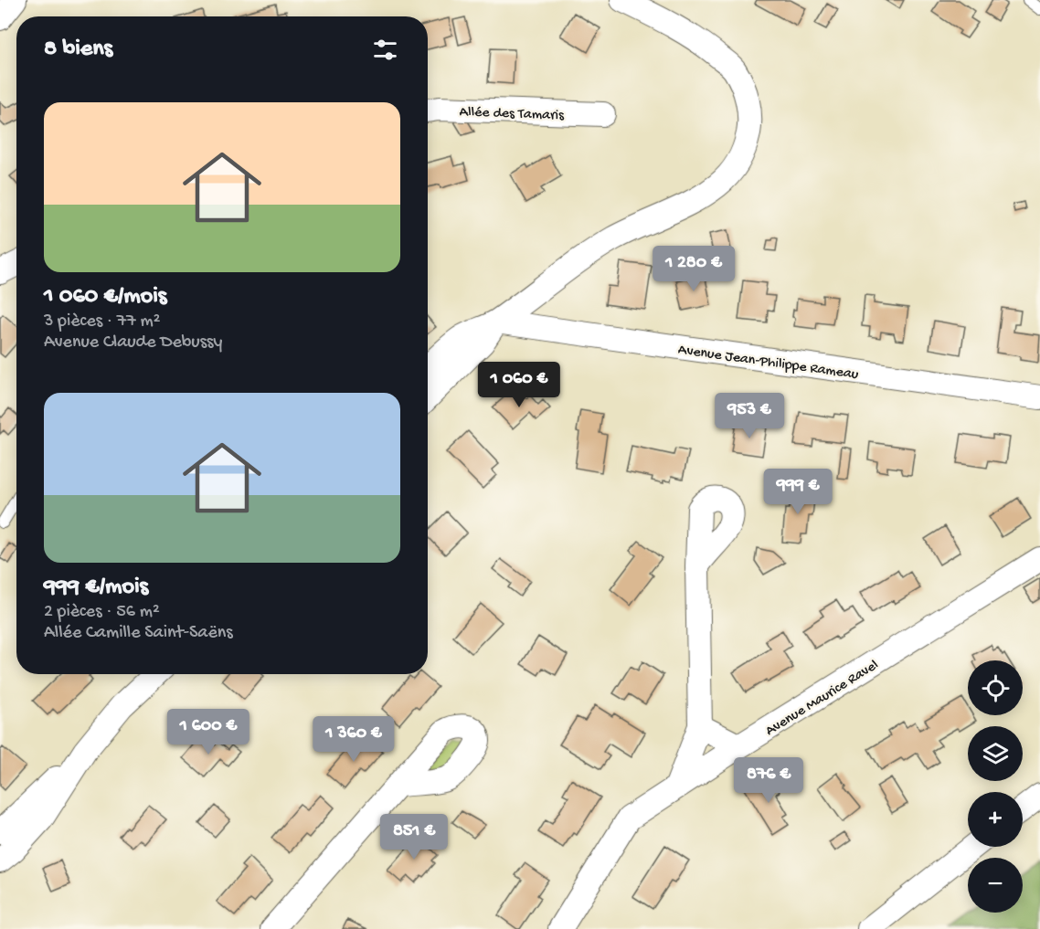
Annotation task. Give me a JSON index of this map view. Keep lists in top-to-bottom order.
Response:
{
  "streets": {
    "street": ["Allée des Tamaris", "Avenue Jean-Philippe Rameau", "Avenue Maurice Ravel"]
  },
  "page": {
    "heading": "8 biens",
    "list": [
      {
        "name": "1 060 €/mois",
        "note": "3 pièces · 77 m² · Avenue Claude Debussy"
      },
      {
        "name": "999 €/mois",
        "note": "2 pièces · 56 m² · Allée Camille Saint-Saëns"
      }
    ],
    "price": [
      "1 280 €",
      "1 060 €",
      "953 €",
      "999 €",
      "1 600 €",
      "1 360 €",
      "876 €",
      "851 €"
    ],
    "map_buttons": ["+", "−"]
  }
}
